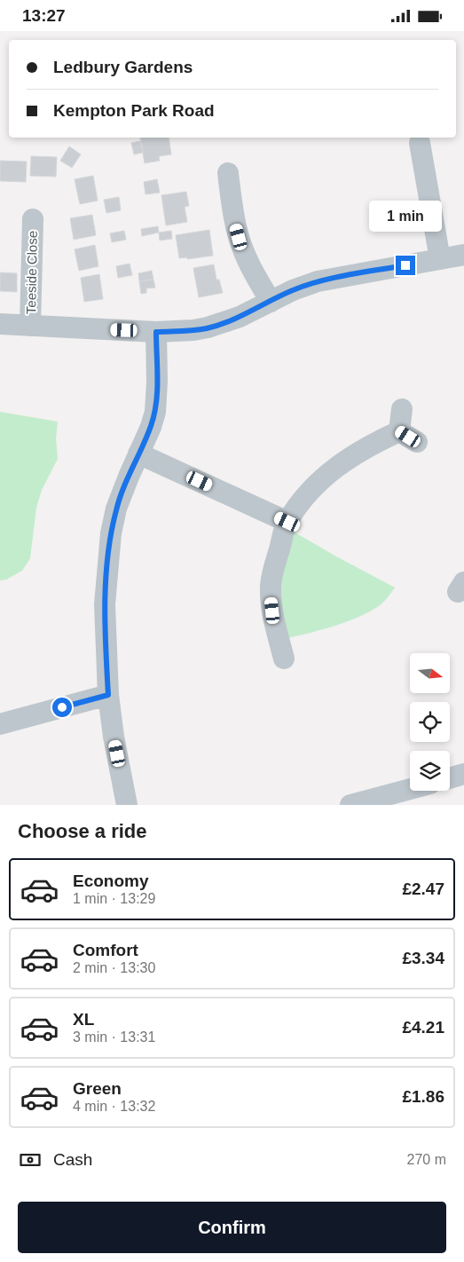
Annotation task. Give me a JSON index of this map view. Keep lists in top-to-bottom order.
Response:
{
  "streets": {
    "street": ["Teeside Close"]
  },
  "north": "right",
  "page": {
    "status": "13:27",
    "banner": ["Ledbury Gardens", "Kempton Park Road"],
    "bubble": "1 min",
    "heading": "Choose a ride",
    "list": [
      {
        "name": "Economy",
        "note": "1 min · 13:29",
        "value": "£2.47"
      },
      {
        "name": "Comfort",
        "note": "2 min · 13:30",
        "value": "£3.34"
      },
      {
        "name": "XL",
        "note": "3 min · 13:31",
        "value": "£4.21"
      },
      {
        "name": "Green",
        "note": "4 min · 13:32",
        "value": "£1.86"
      }
    ],
    "pay": ["Cash", "270 m"],
    "buttons": "Confirm"
  }
}
